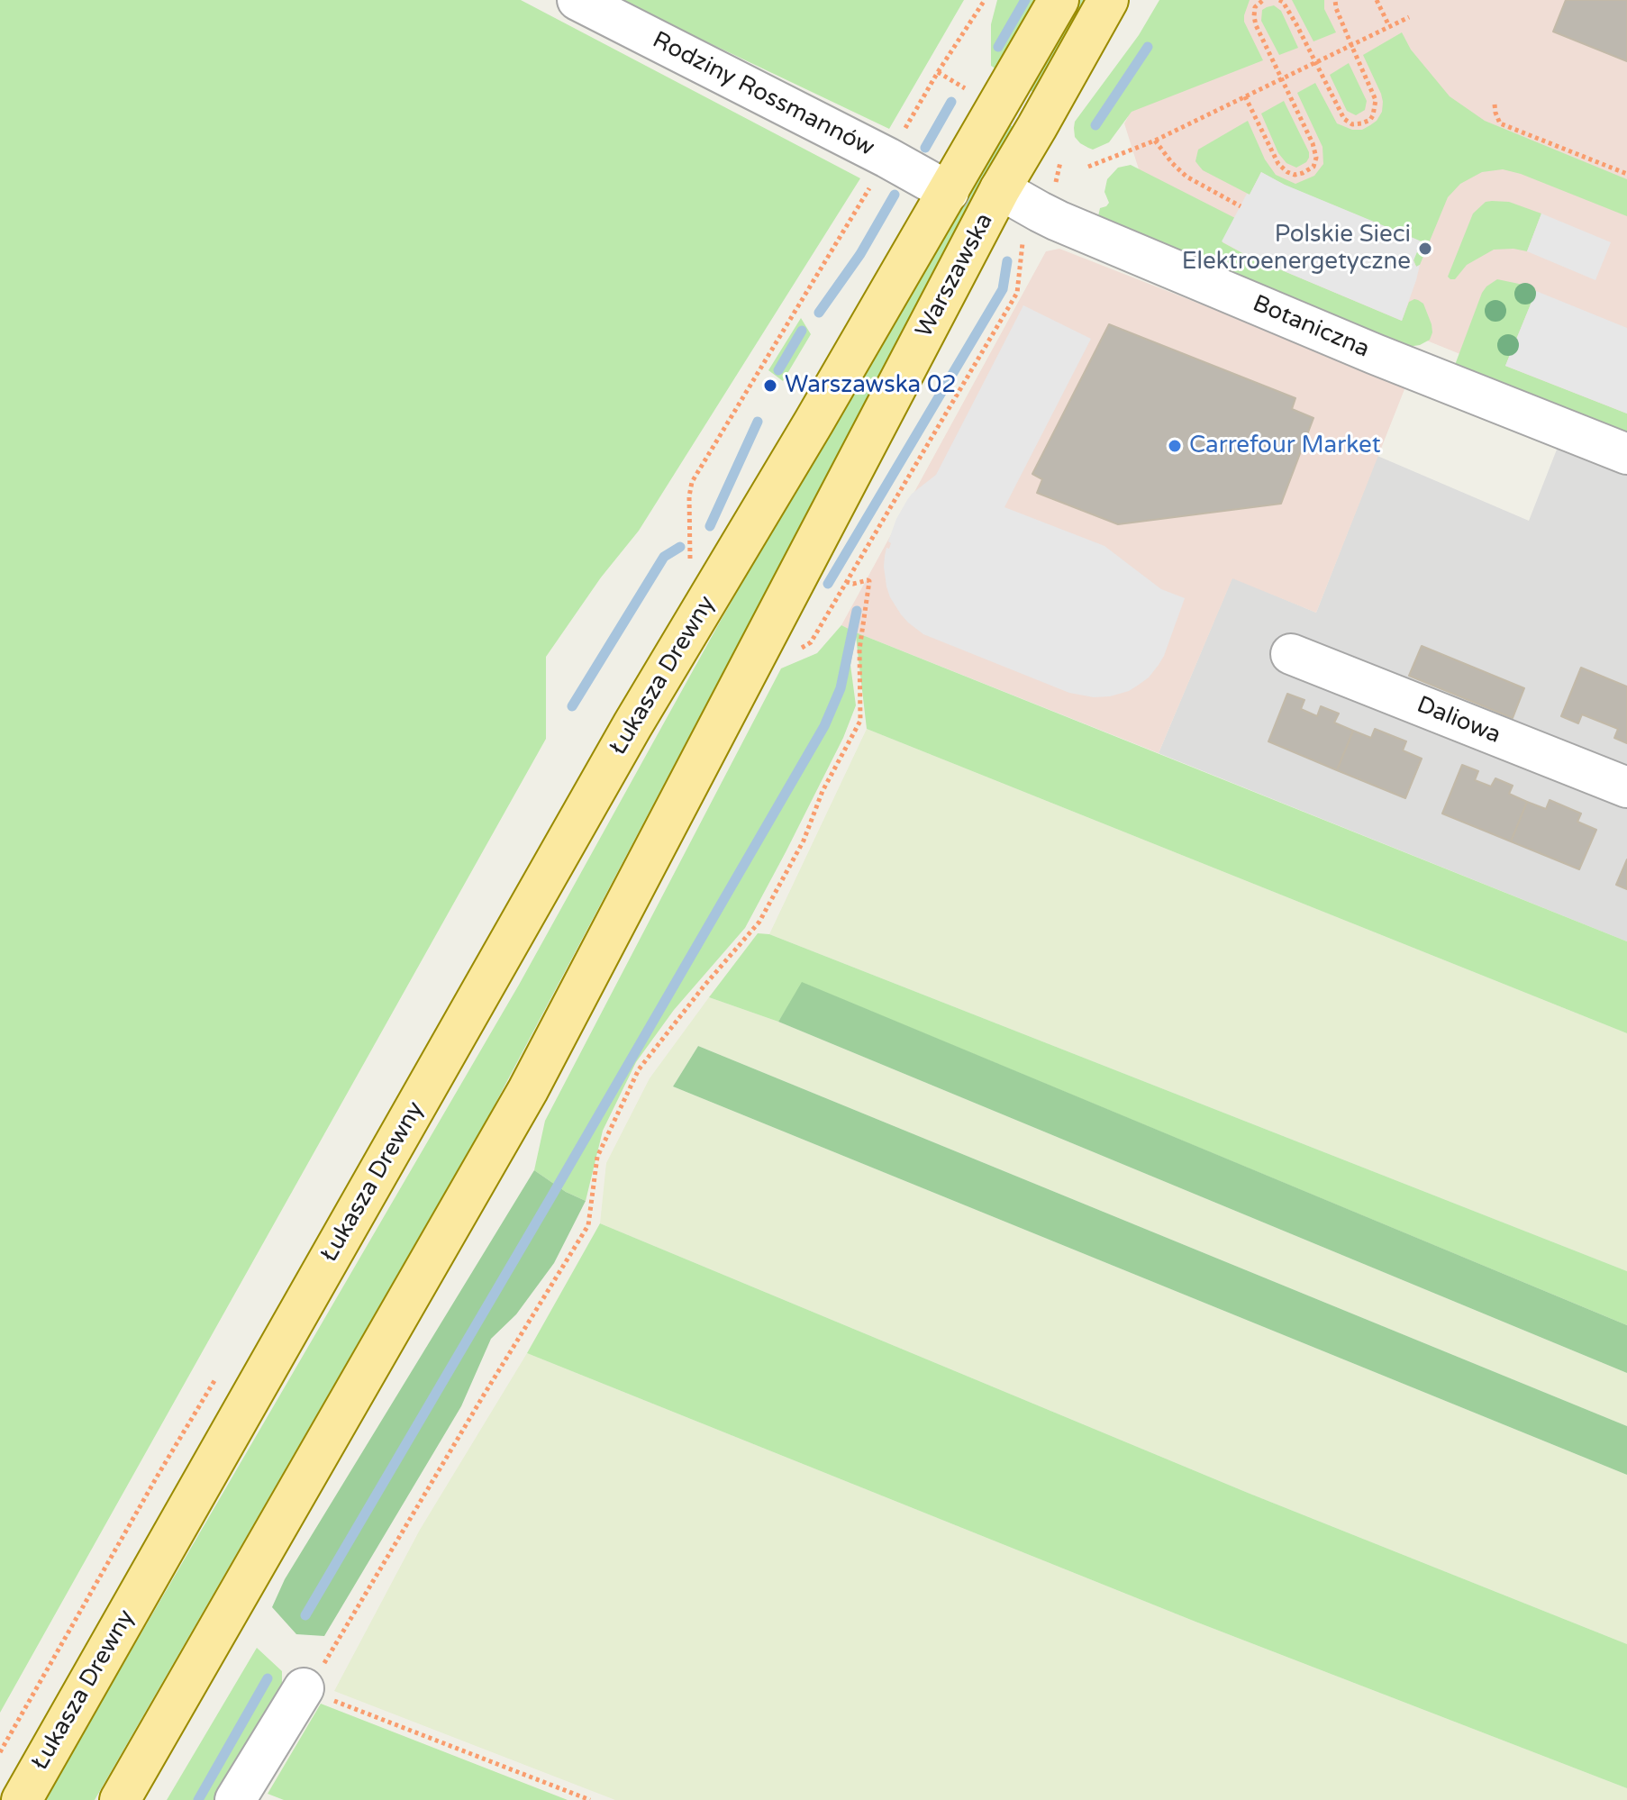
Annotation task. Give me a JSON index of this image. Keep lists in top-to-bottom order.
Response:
{
  "streets": {
    "main road": ["Warszawska", "Łukasza Drewny"],
    "street": ["Rodziny Rossmannów", "Botaniczna", "Daliowa"]
  },
  "crossings": [
    ["Rodziny Rossmannów", "Warszawska"],
    ["Warszawska", "Botaniczna"],
    ["Warszawska", "Łukasza Drewny"]
  ],
  "places": ["Polskie Sieci Elektroenergetyczne", "Warszawska 02", "Carrefour Market"]
}
